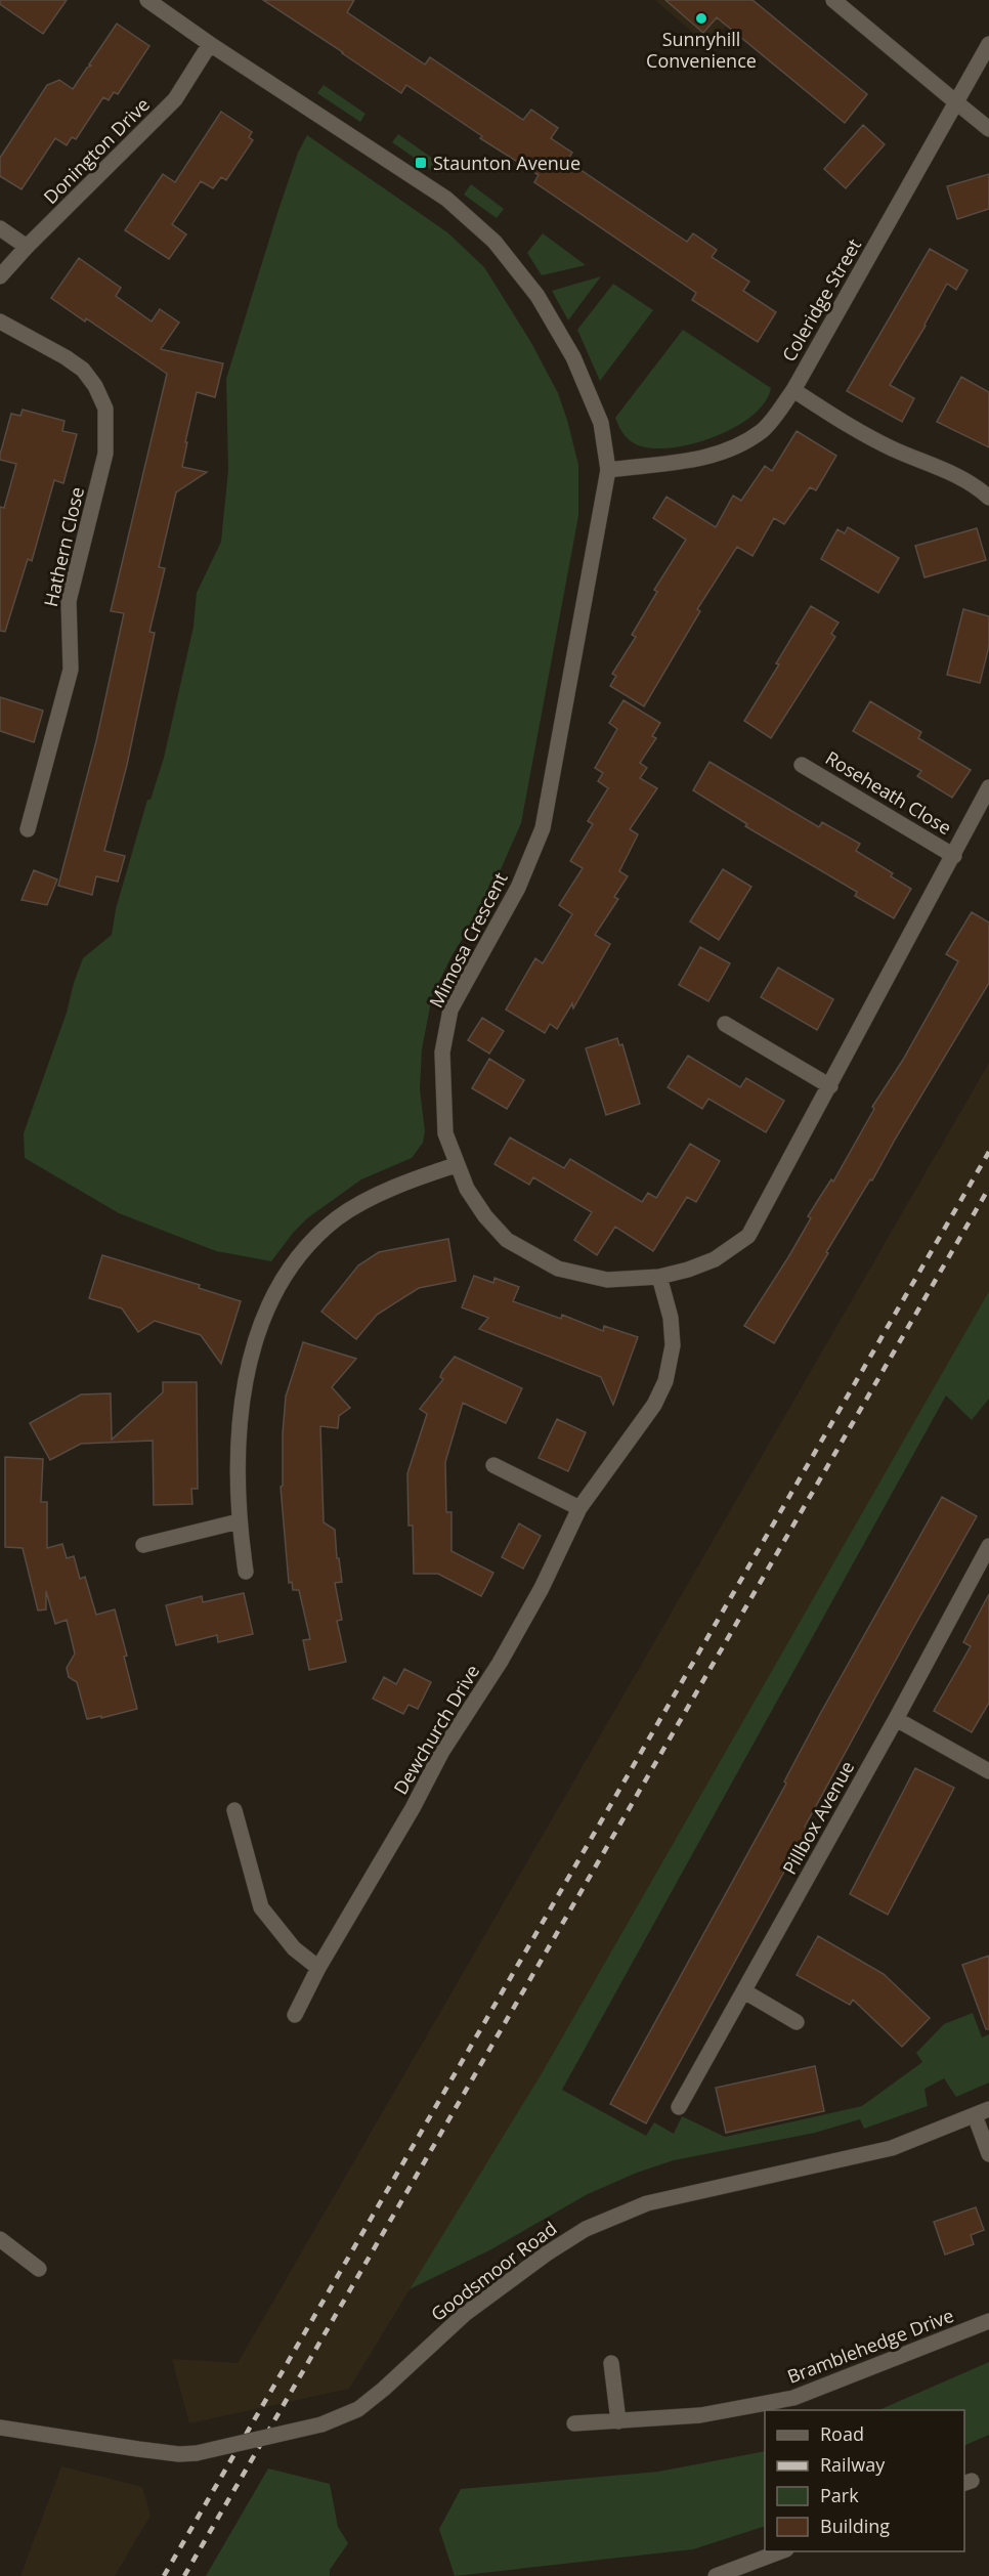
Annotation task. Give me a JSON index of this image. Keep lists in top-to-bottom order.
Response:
{
  "streets": {
    "street": [
      "Donington Drive",
      "Coleridge Street",
      "Hathern Close",
      "Roseheath Close",
      "Mimosa Crescent",
      "Dewchurch Drive",
      "Pillbox Avenue",
      "Goodsmoor Road",
      "Bramblehedge Drive"
    ]
  },
  "crossings": [
    ["Coleridge Street", "Mimosa Crescent"],
    ["Roseheath Close", "Mimosa Crescent"],
    ["Mimosa Crescent", "Dewchurch Drive"]
  ],
  "places": {
    "other": ["Sunnyhill Convenience"],
    "transit": ["Staunton Avenue"]
  },
  "legend": [
    "Road",
    "Railway",
    "Park",
    "Building"
  ]
}
